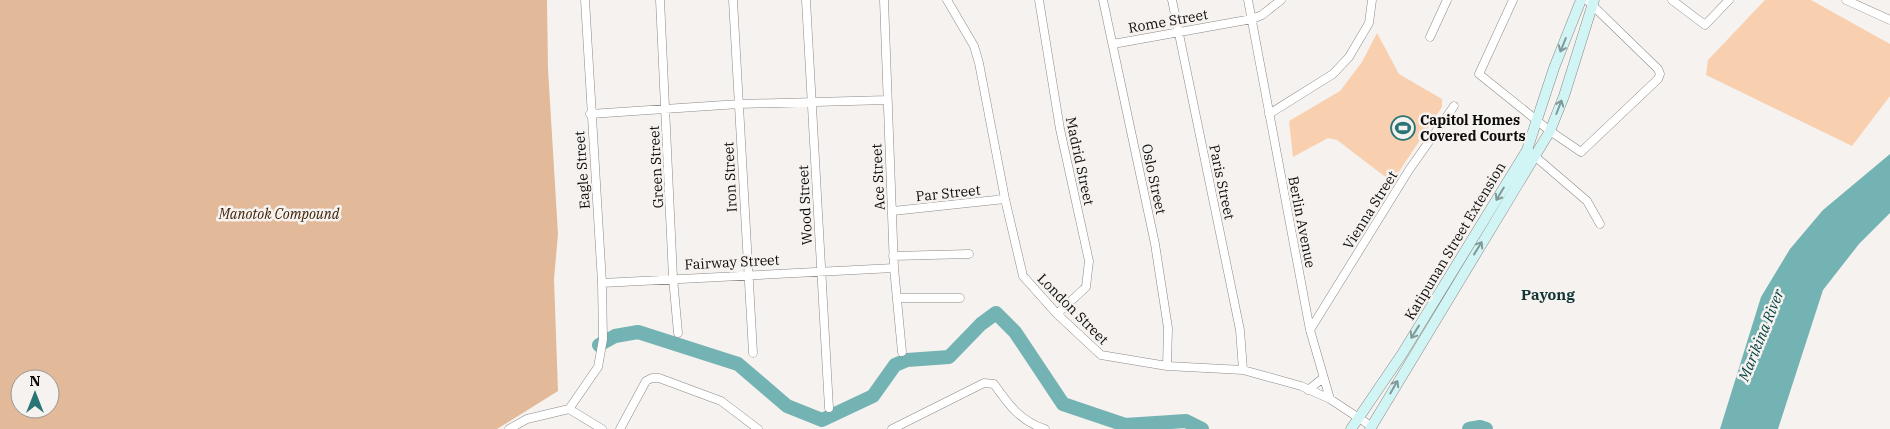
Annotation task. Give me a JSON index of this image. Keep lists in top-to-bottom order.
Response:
{
  "streets": {
    "street": [
      "Rome Street",
      "Madrid Street",
      "Green Street",
      "Eagle Street",
      "Iron Street",
      "Ace Street",
      "Oslo Street",
      "Paris Street",
      "Par Street",
      "Wood Street",
      "Vienna Street",
      "Berlin Avenue",
      "Katipunan Street Extension",
      "Fairway Street",
      "London Street"
    ]
  },
  "crossings": [
    ["Rome Street", "Oslo Street"],
    ["Rome Street", "Paris Street"],
    ["Rome Street", "Berlin Avenue"],
    ["Madrid Street", "London Street"],
    ["Green Street", "Fairway Street"],
    ["Eagle Street", "Fairway Street"],
    ["Iron Street", "Fairway Street"],
    ["Ace Street", "Par Street"],
    ["Ace Street", "Fairway Street"],
    ["Oslo Street", "London Street"],
    ["Paris Street", "London Street"],
    ["Par Street", "London Street"],
    ["Wood Street", "Fairway Street"],
    ["Vienna Street", "Berlin Avenue"],
    ["Berlin Avenue", "London Street"]
  ],
  "districts": ["Payong"],
  "water": ["Marikina River"],
  "parks": ["Manotok Compound"],
  "places": {
    "sports": ["Capitol Homes Covered Courts"]
  },
  "north": "top"
}
